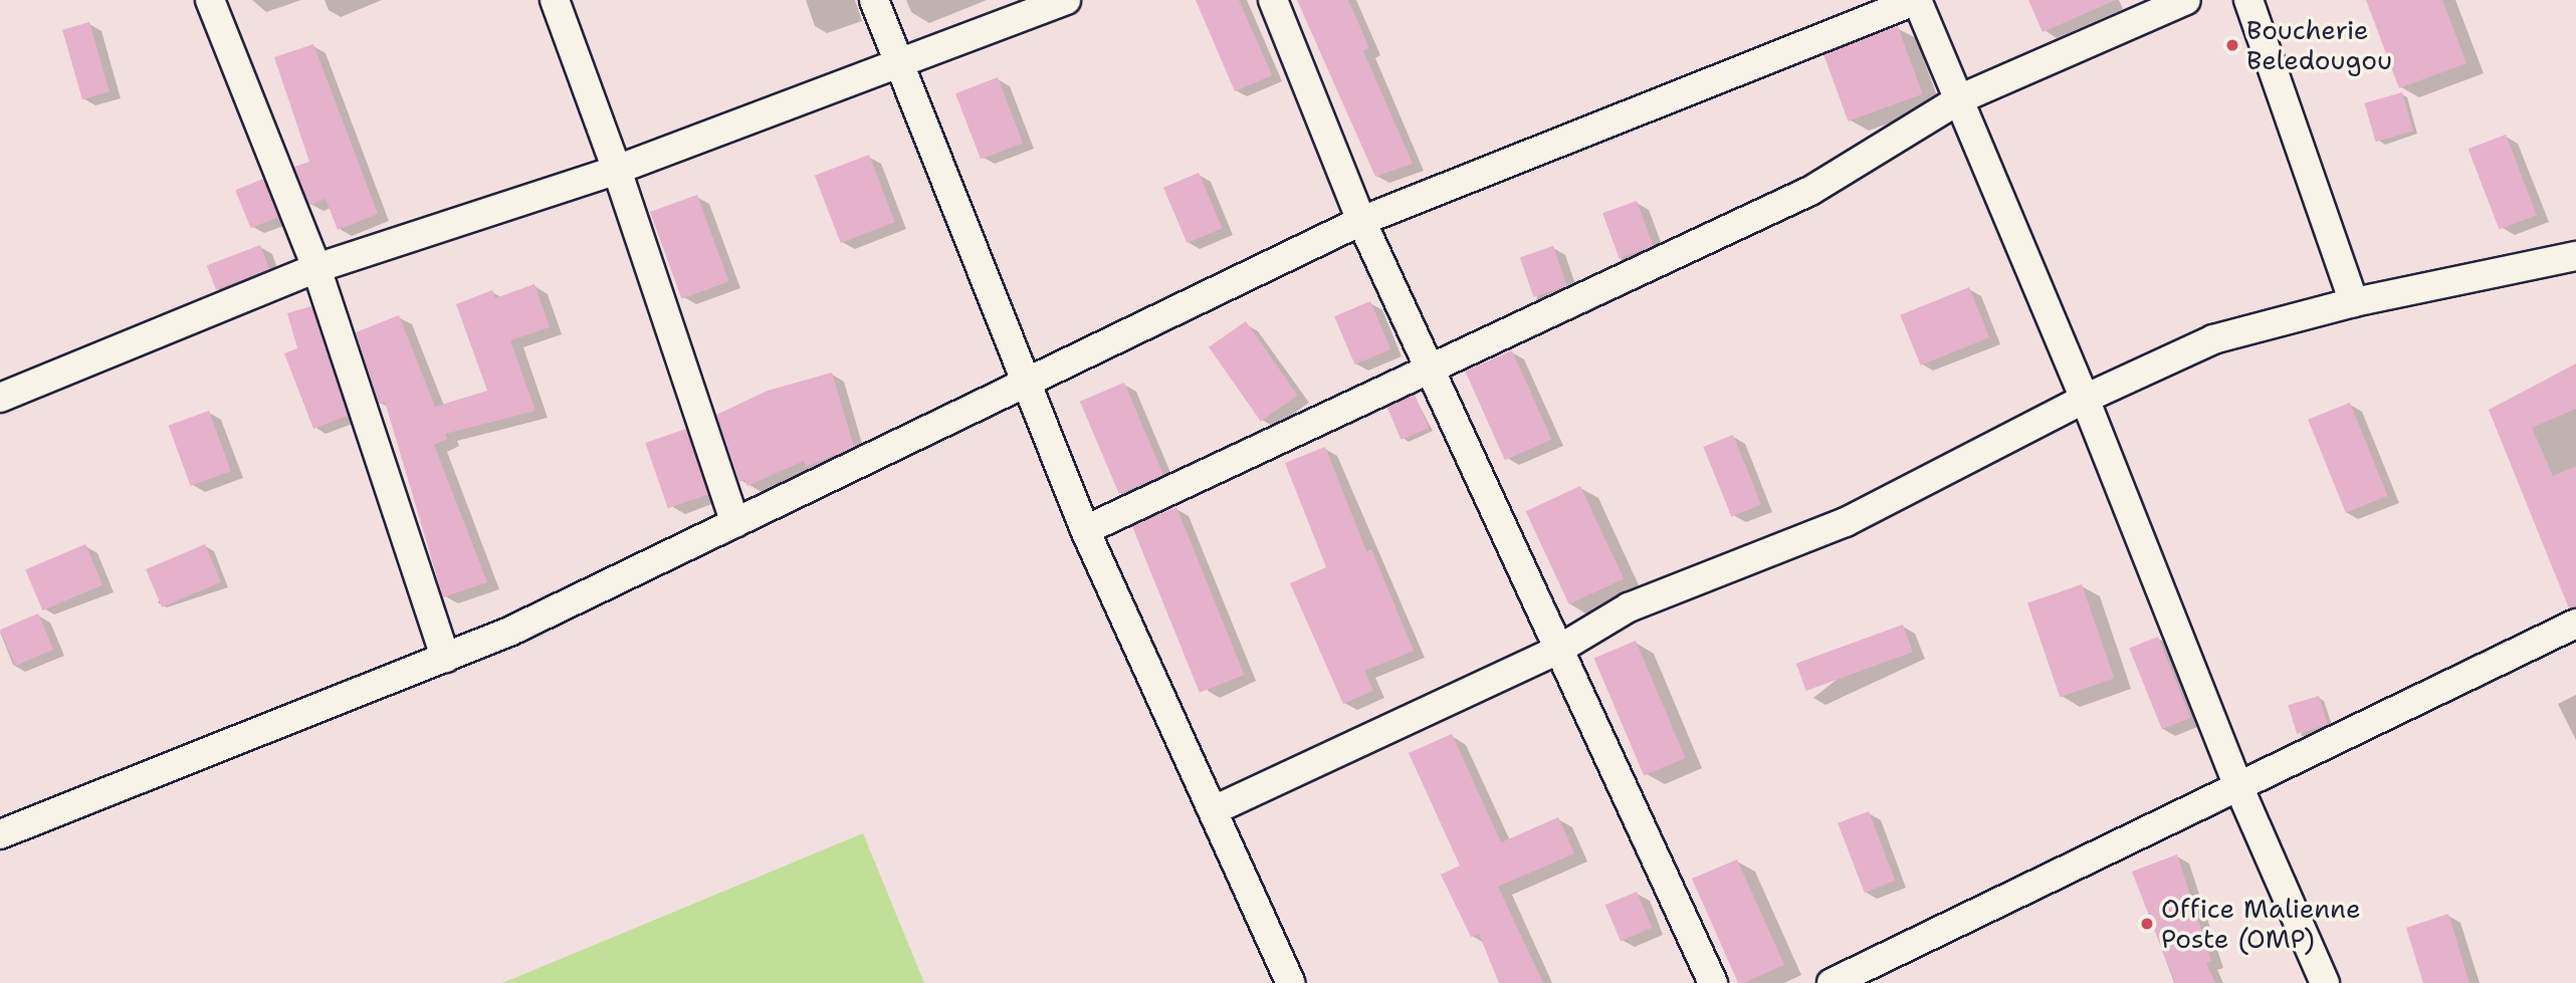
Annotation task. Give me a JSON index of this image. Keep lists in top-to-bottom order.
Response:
{
  "places": ["Boucherie Beledougou", "Office Malienne Poste (OMP)"]
}
